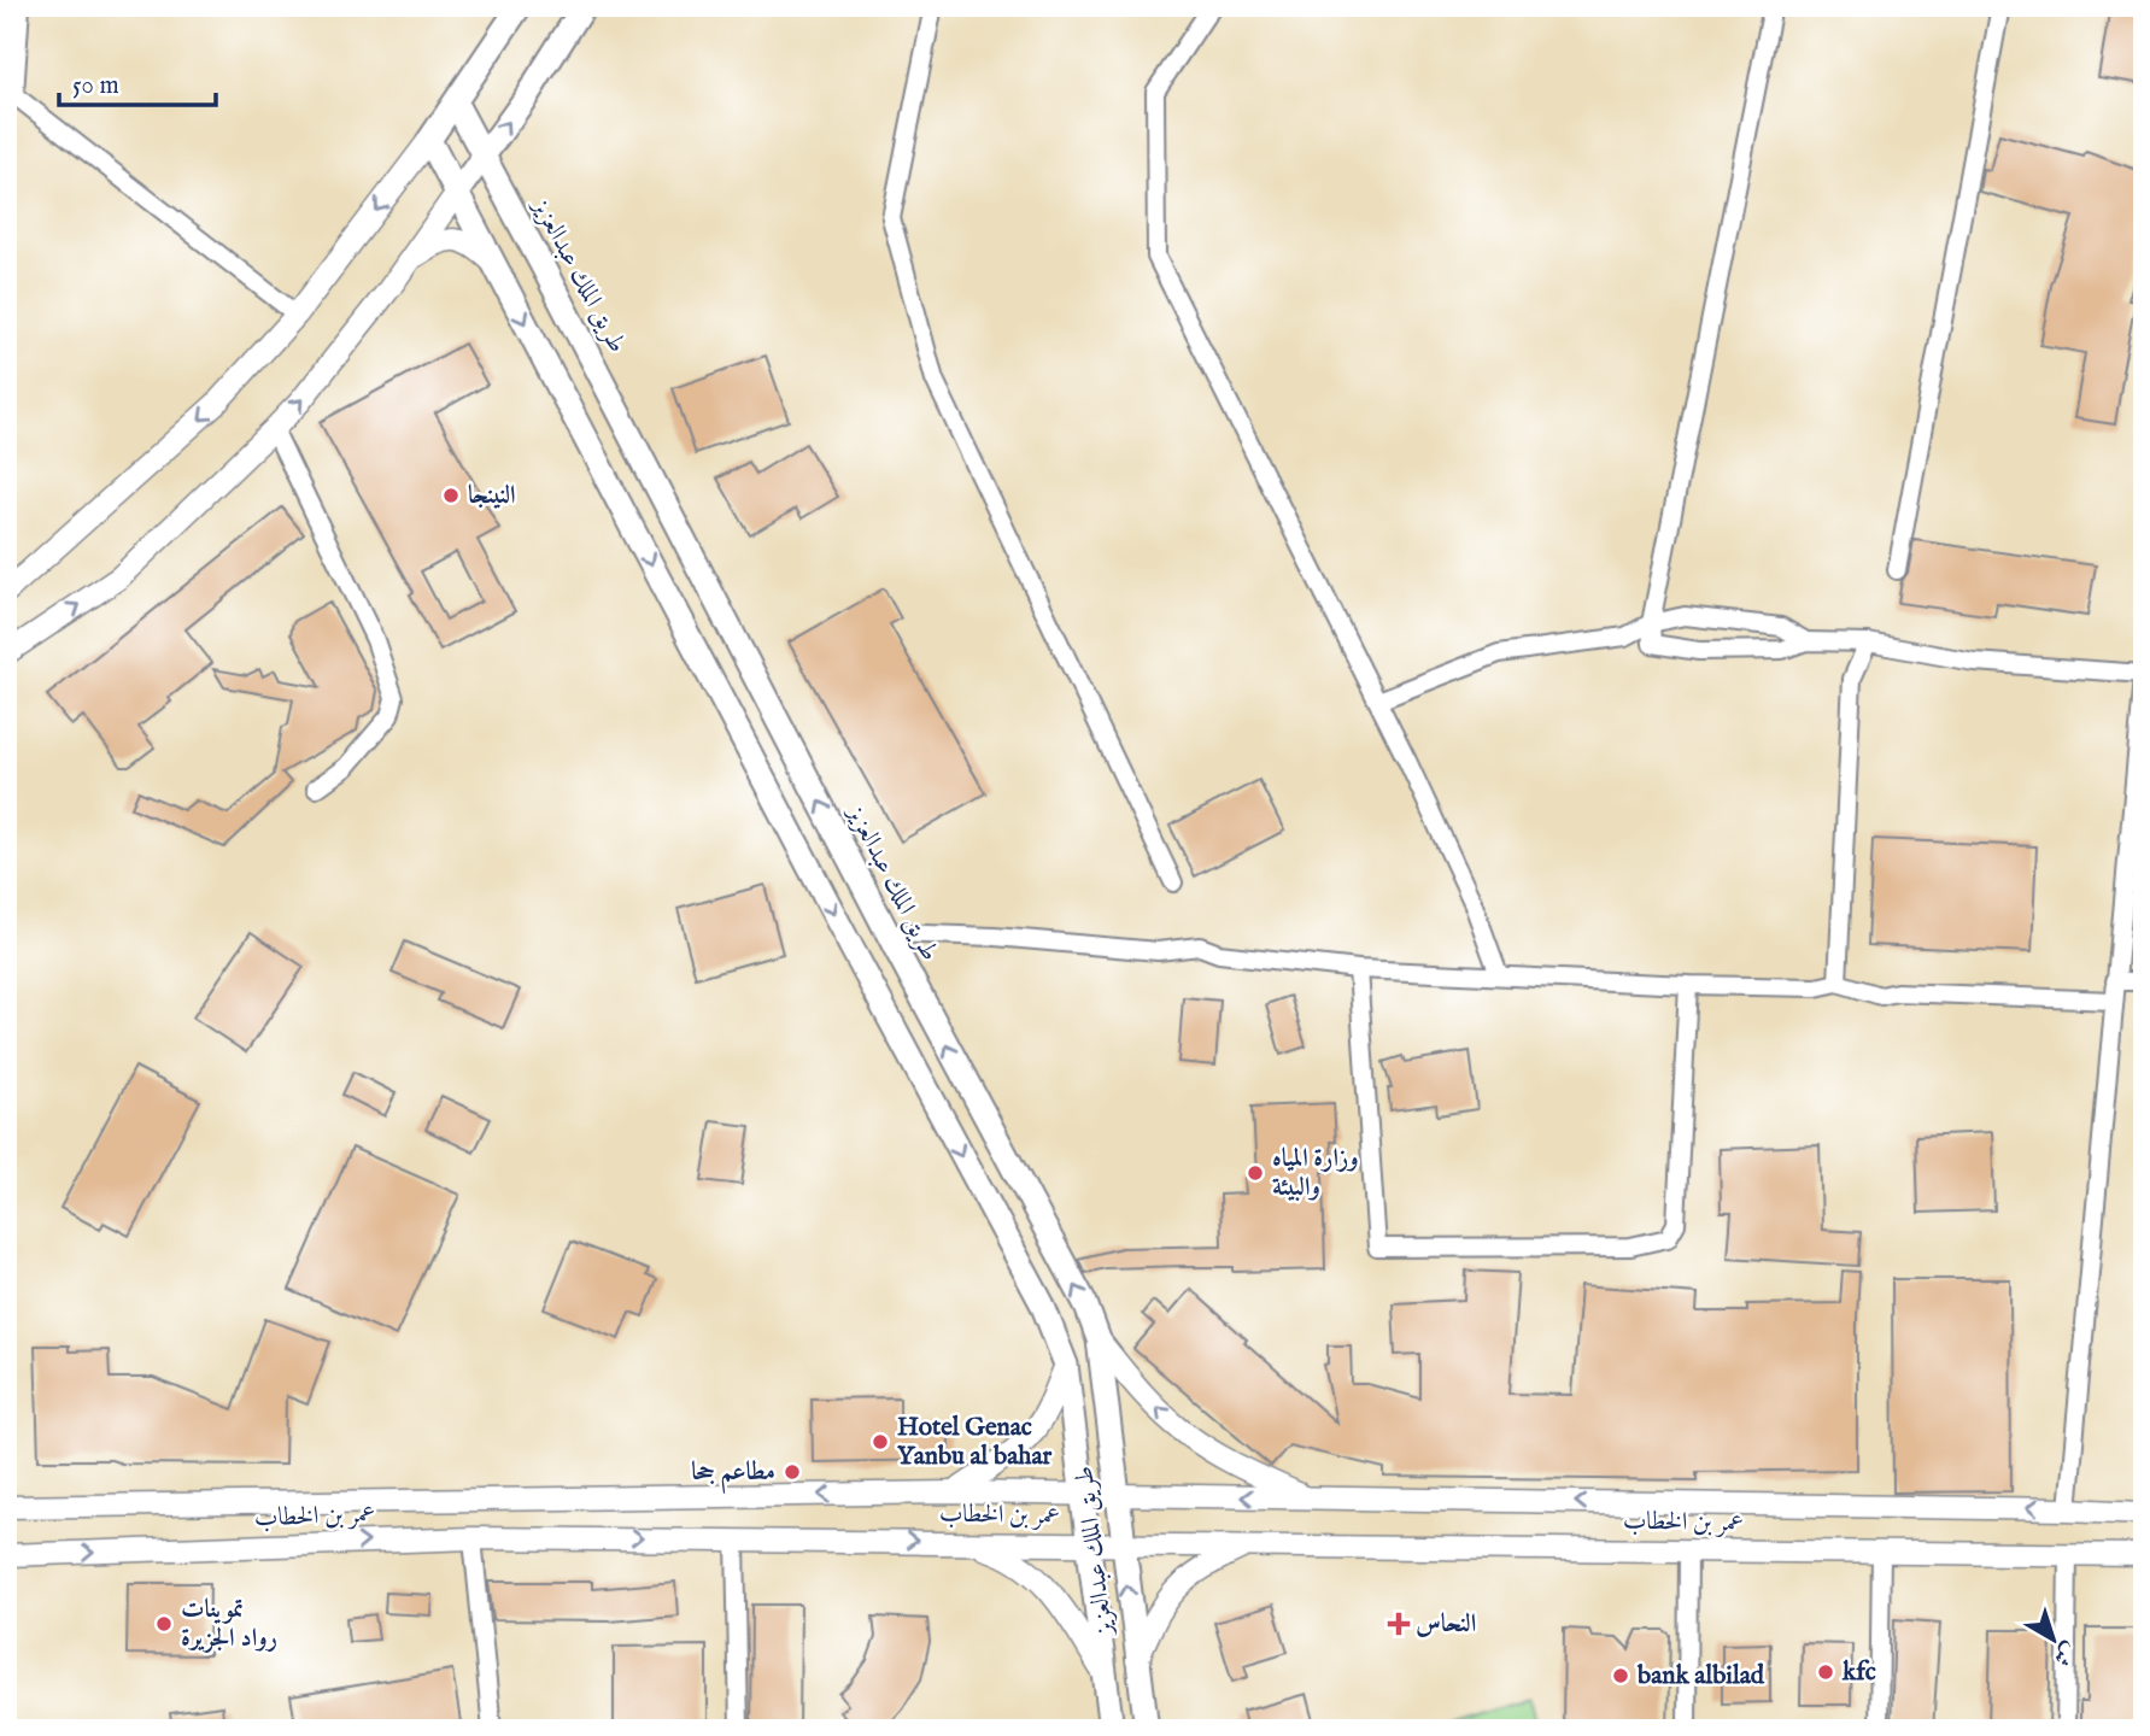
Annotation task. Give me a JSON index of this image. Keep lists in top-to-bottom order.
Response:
{
  "streets": {
    "main road": ["طريق الملك عبدالعزيز"],
    "street": ["عمر بن الخطاب"]
  },
  "crossings": [
    ["طريق الملك عبدالعزيز", "عمر بن الخطاب"]
  ],
  "places": {
    "other": [
      "النينجا",
      "وزارة المياه والبيئة",
      "Hotel Genac Yanbu al bahar",
      "مطاعم جحا",
      "تموينات رواد الجزيرة",
      "kfc",
      "bank albilad"
    ],
    "health": ["النحاس"]
  },
  "scale_bar": "50 m",
  "north": "bottom right"
}
